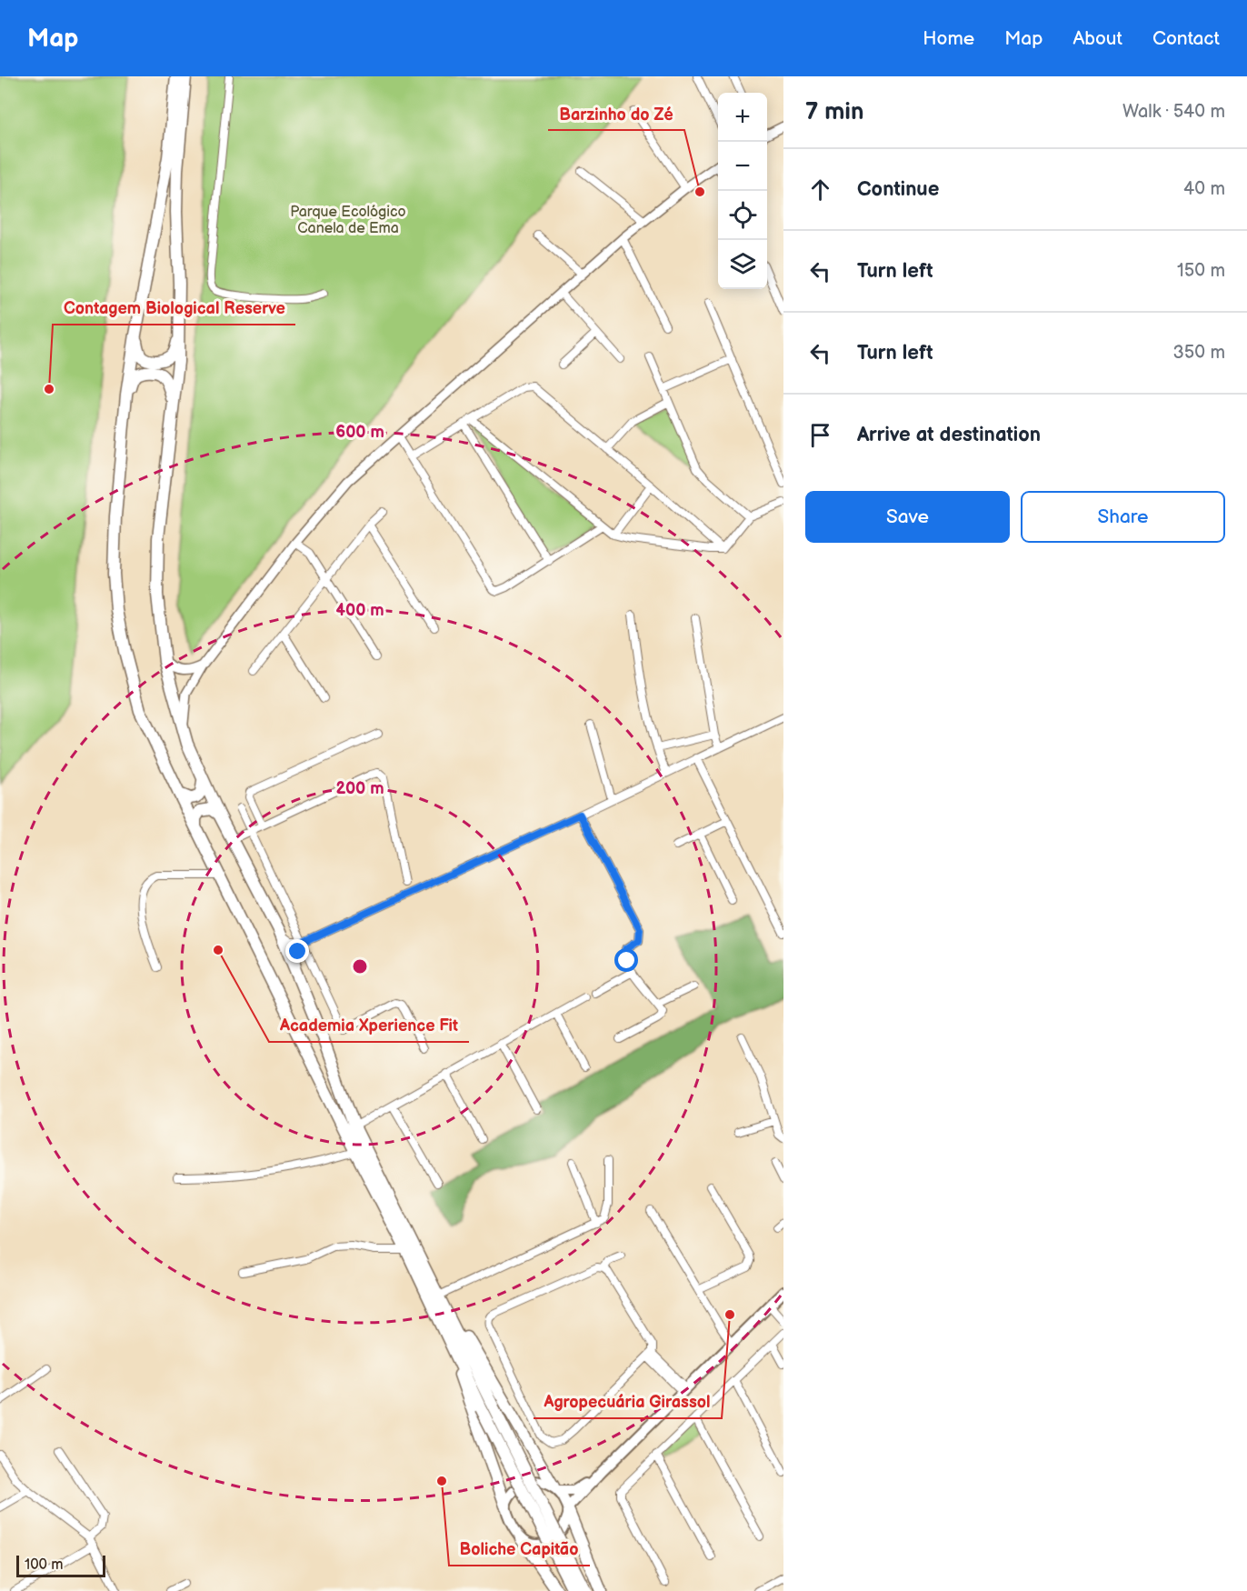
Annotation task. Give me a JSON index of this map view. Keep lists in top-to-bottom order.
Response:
{
  "parks": ["Parque Ecológico Canela de Ema"],
  "places": [
    "Barzinho do Zé",
    "Contagem Biological Reserve",
    "Academia Xperience Fit",
    "Agropecuária Girassol",
    "Boliche Capitão"
  ],
  "scale_bar": "100 m",
  "page": {
    "header": "Map",
    "nav": [
      "Home",
      "Map",
      "About",
      "Contact"
    ],
    "heading": ["7 min", "Walk · 540 m"],
    "map_buttons": ["+", "−"],
    "list": [
      ["Continue", "40 m"],
      ["Turn left", "150 m"],
      ["Turn left", "350 m"],
      "Arrive at destination"
    ],
    "buttons": ["Save", "Share"],
    "scale": "100 m"
  },
  "rings": ["600 m", "400 m", "200 m"]
}
